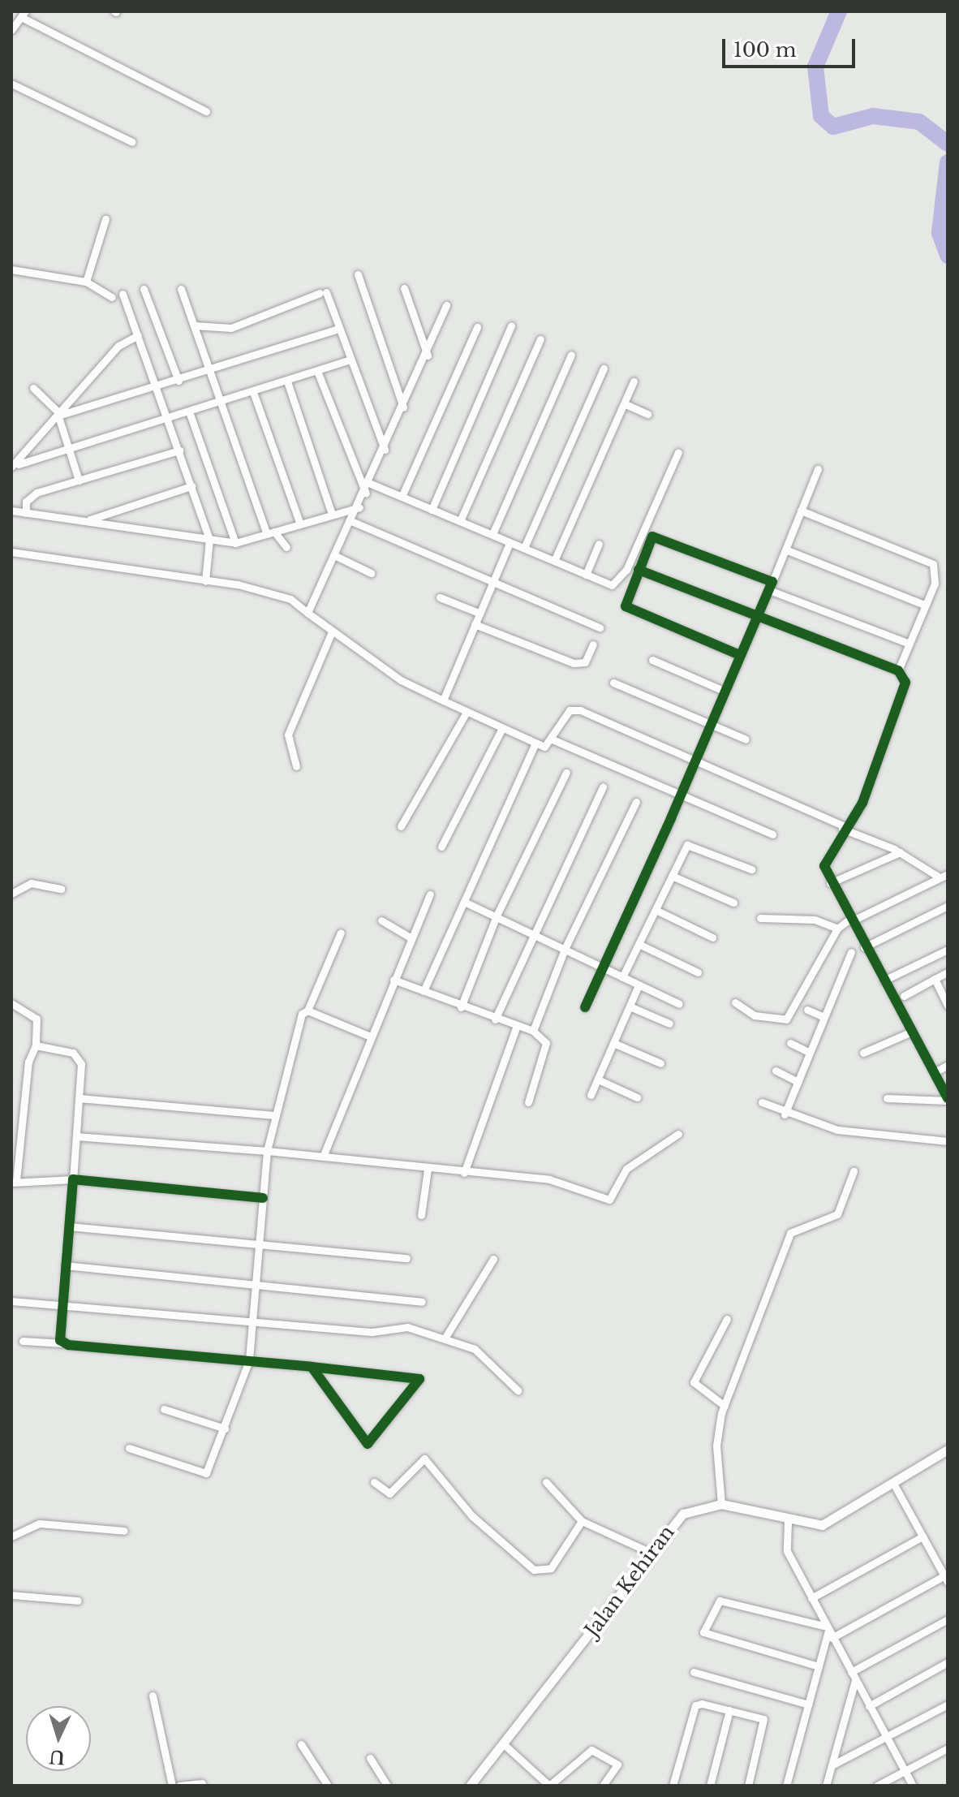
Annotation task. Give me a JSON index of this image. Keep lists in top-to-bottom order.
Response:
{
  "streets": {
    "street": ["Jalan Kehiran"]
  },
  "scale_bar": "100 m",
  "north": "bottom"
}
